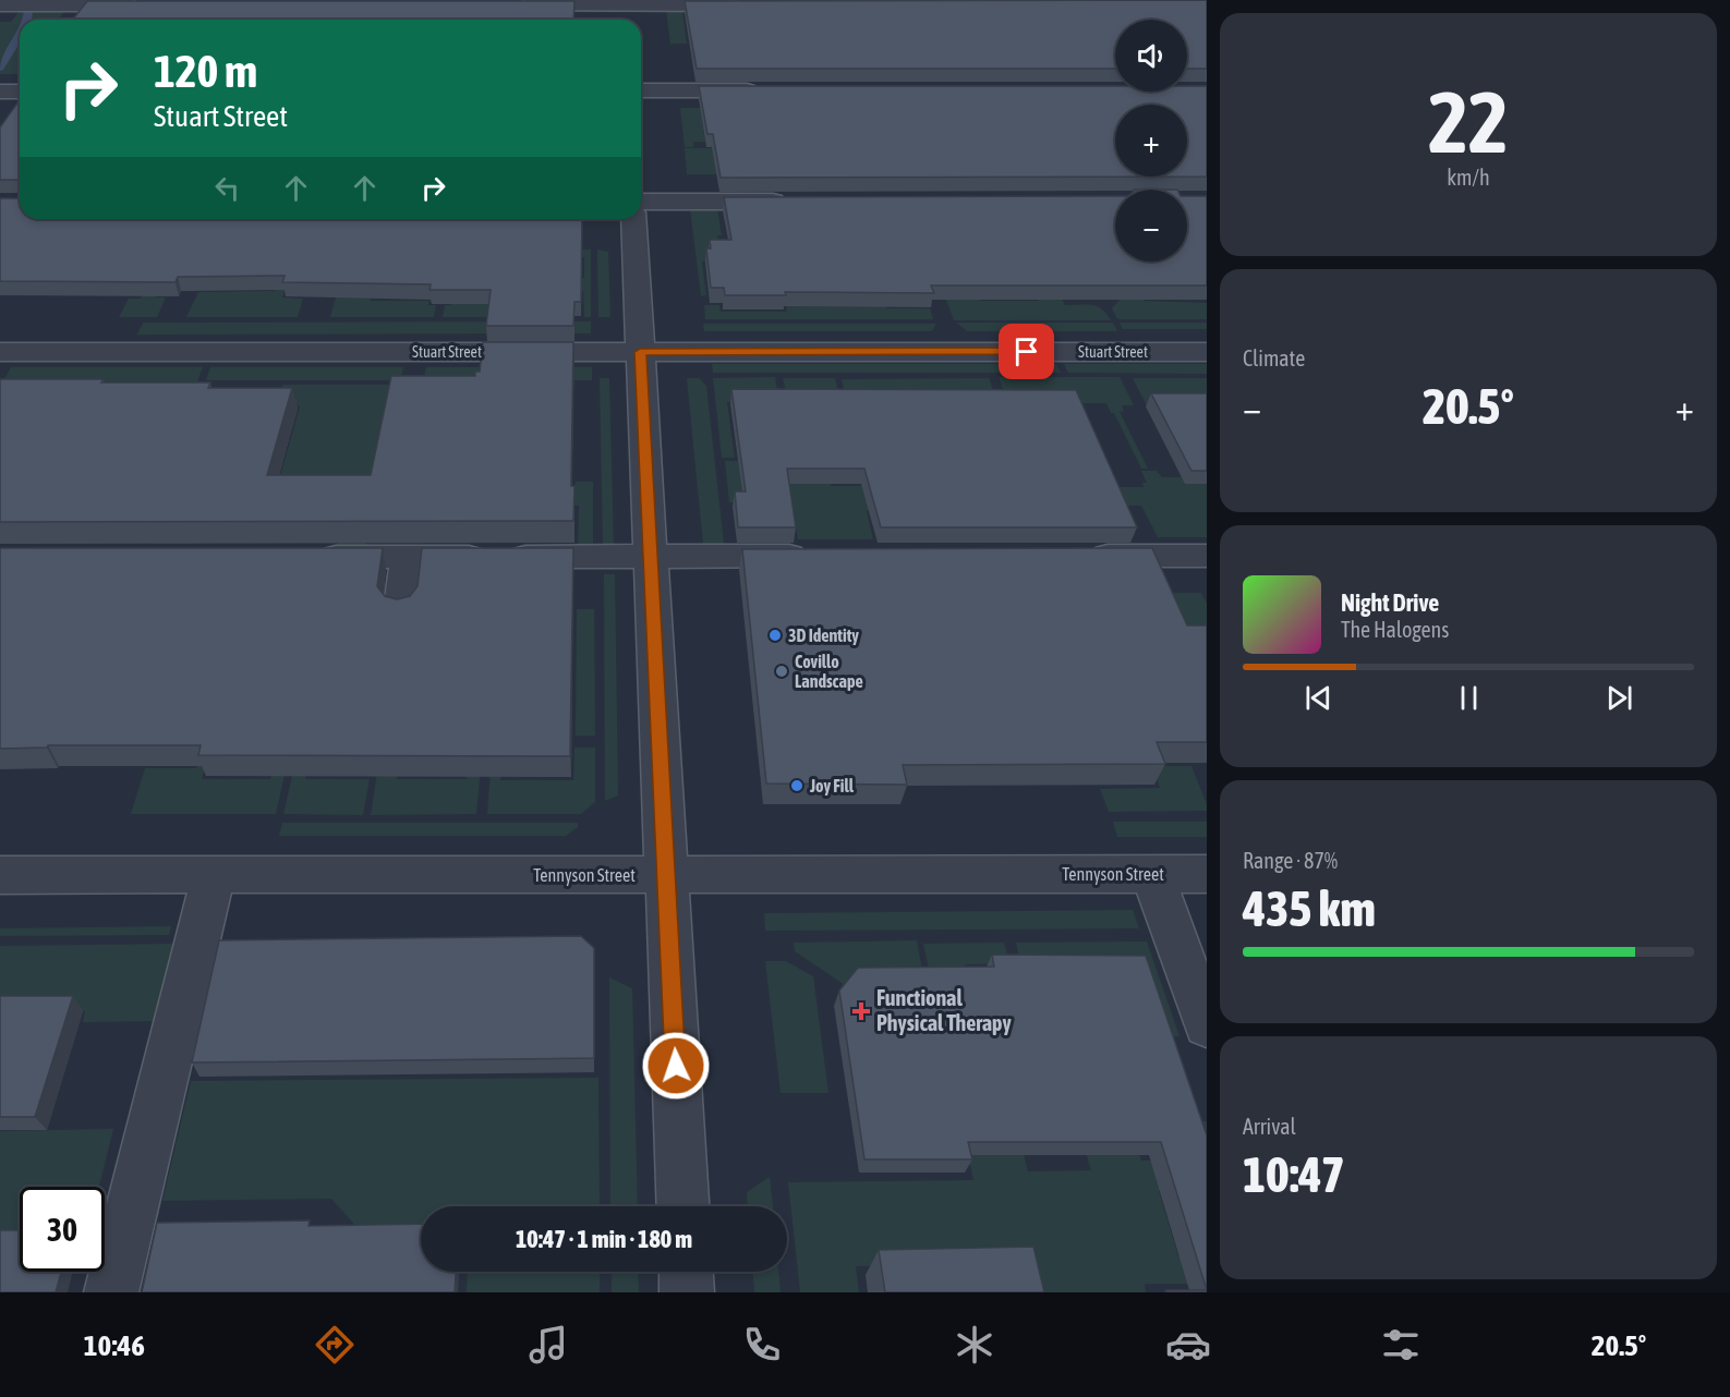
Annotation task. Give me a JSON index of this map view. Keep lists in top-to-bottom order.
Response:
{
  "streets": {
    "street": ["Stuart Street", "Tennyson Street"]
  },
  "places": {
    "other": ["3D Identity", "Covillo Landscape", "Joy Fill"],
    "health": ["Functional Physical Therapy"]
  },
  "page": {
    "tile": [
      ["22", "km/h"],
      "Climate",
      ["Range · 87%", "435 km"],
      ["Arrival", "10:47"]
    ],
    "map_buttons": ["+", "−"],
    "turn": ["120 m", "Stuart Street"],
    "heat": ["−", "20.5°", "+"],
    "song": ["Night Drive", "The Halogens"],
    "limit": "30",
    "trip": "10:47 · 1 min · 180 m",
    "tabs": ["10:46", "20.5°"]
  }
}
